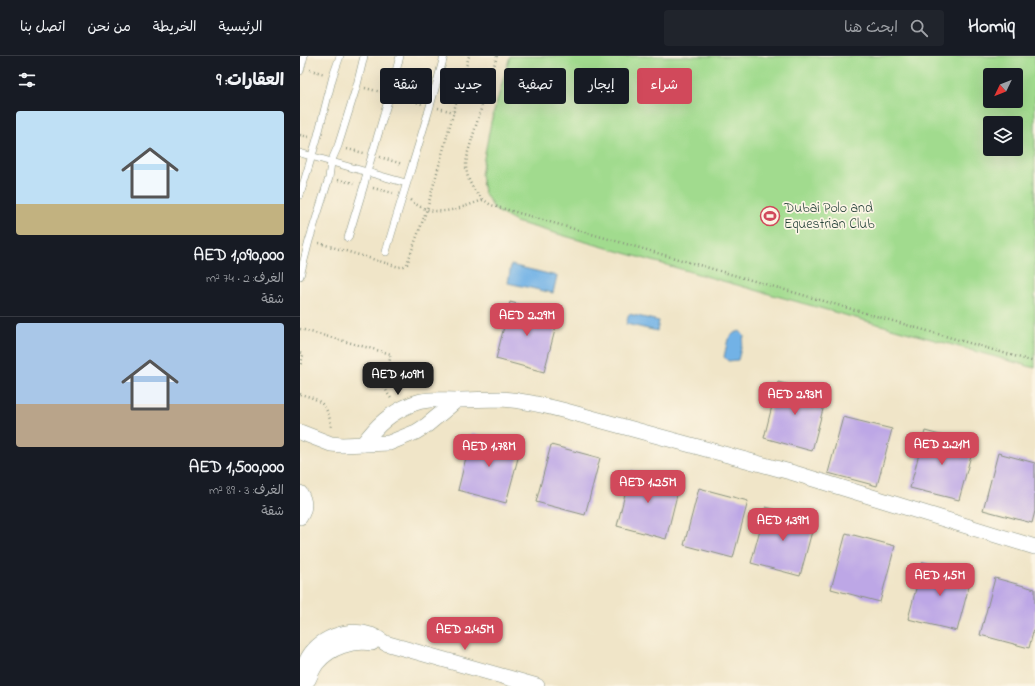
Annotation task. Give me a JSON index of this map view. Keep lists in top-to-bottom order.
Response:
{
  "places": {
    "sports": ["Dubai Polo and Equestrian Club"]
  },
  "north": "bottom left",
  "page": {
    "header": "Homiq",
    "search": "ابحث هنا",
    "nav": [
      "الرئيسية",
      "الخريطة",
      "من نحن",
      "اتصل بنا"
    ],
    "heading": "العقارات: 9",
    "chip": [
      "شراء",
      "إيجار",
      "تصفية",
      "جديد",
      "شقة"
    ],
    "list": [
      {
        "name": "AED 1,090,000",
        "note": "الغرف: 2 · 74 m² · شقة"
      },
      {
        "name": "AED 1,500,000",
        "note": "الغرف: 3 · 89 m² · شقة"
      }
    ],
    "price": [
      "AED 2.29M",
      "AED 1.09M",
      "AED 2.93M",
      "AED 2.21M",
      "AED 1.78M",
      "AED 1.25M",
      "AED 1.39M",
      "AED 1.5M",
      "AED 2.45M"
    ]
  }
}
